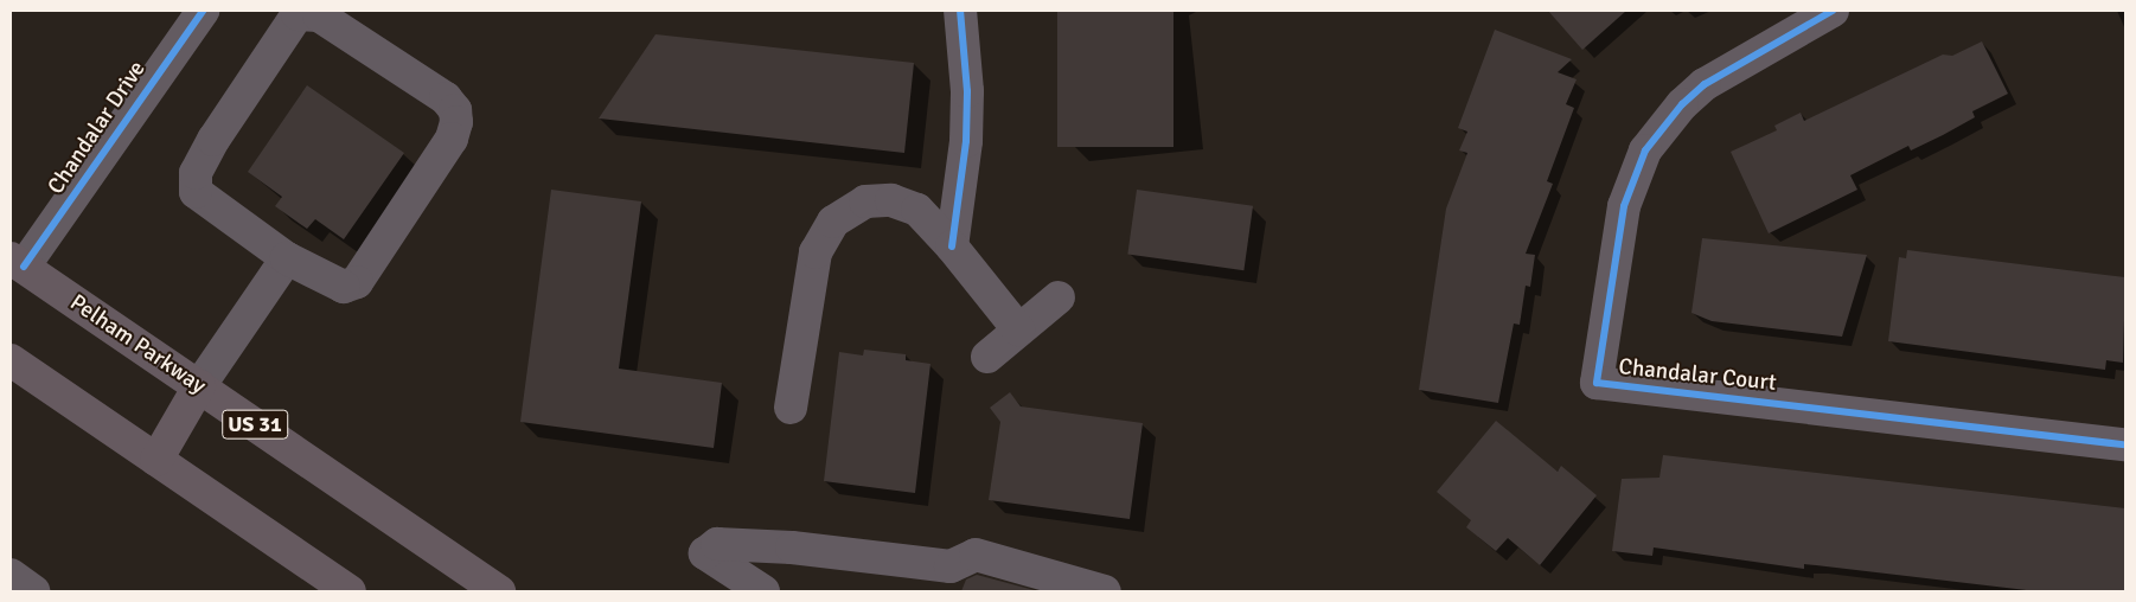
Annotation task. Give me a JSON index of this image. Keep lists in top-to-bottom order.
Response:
{
  "streets": {
    "main road": ["Pelham Parkway", "US 31"],
    "street": ["Chandalar Drive", "Chandalar Court"]
  },
  "crossings": [
    ["Chandalar Drive", "Pelham Parkway"]
  ]
}
